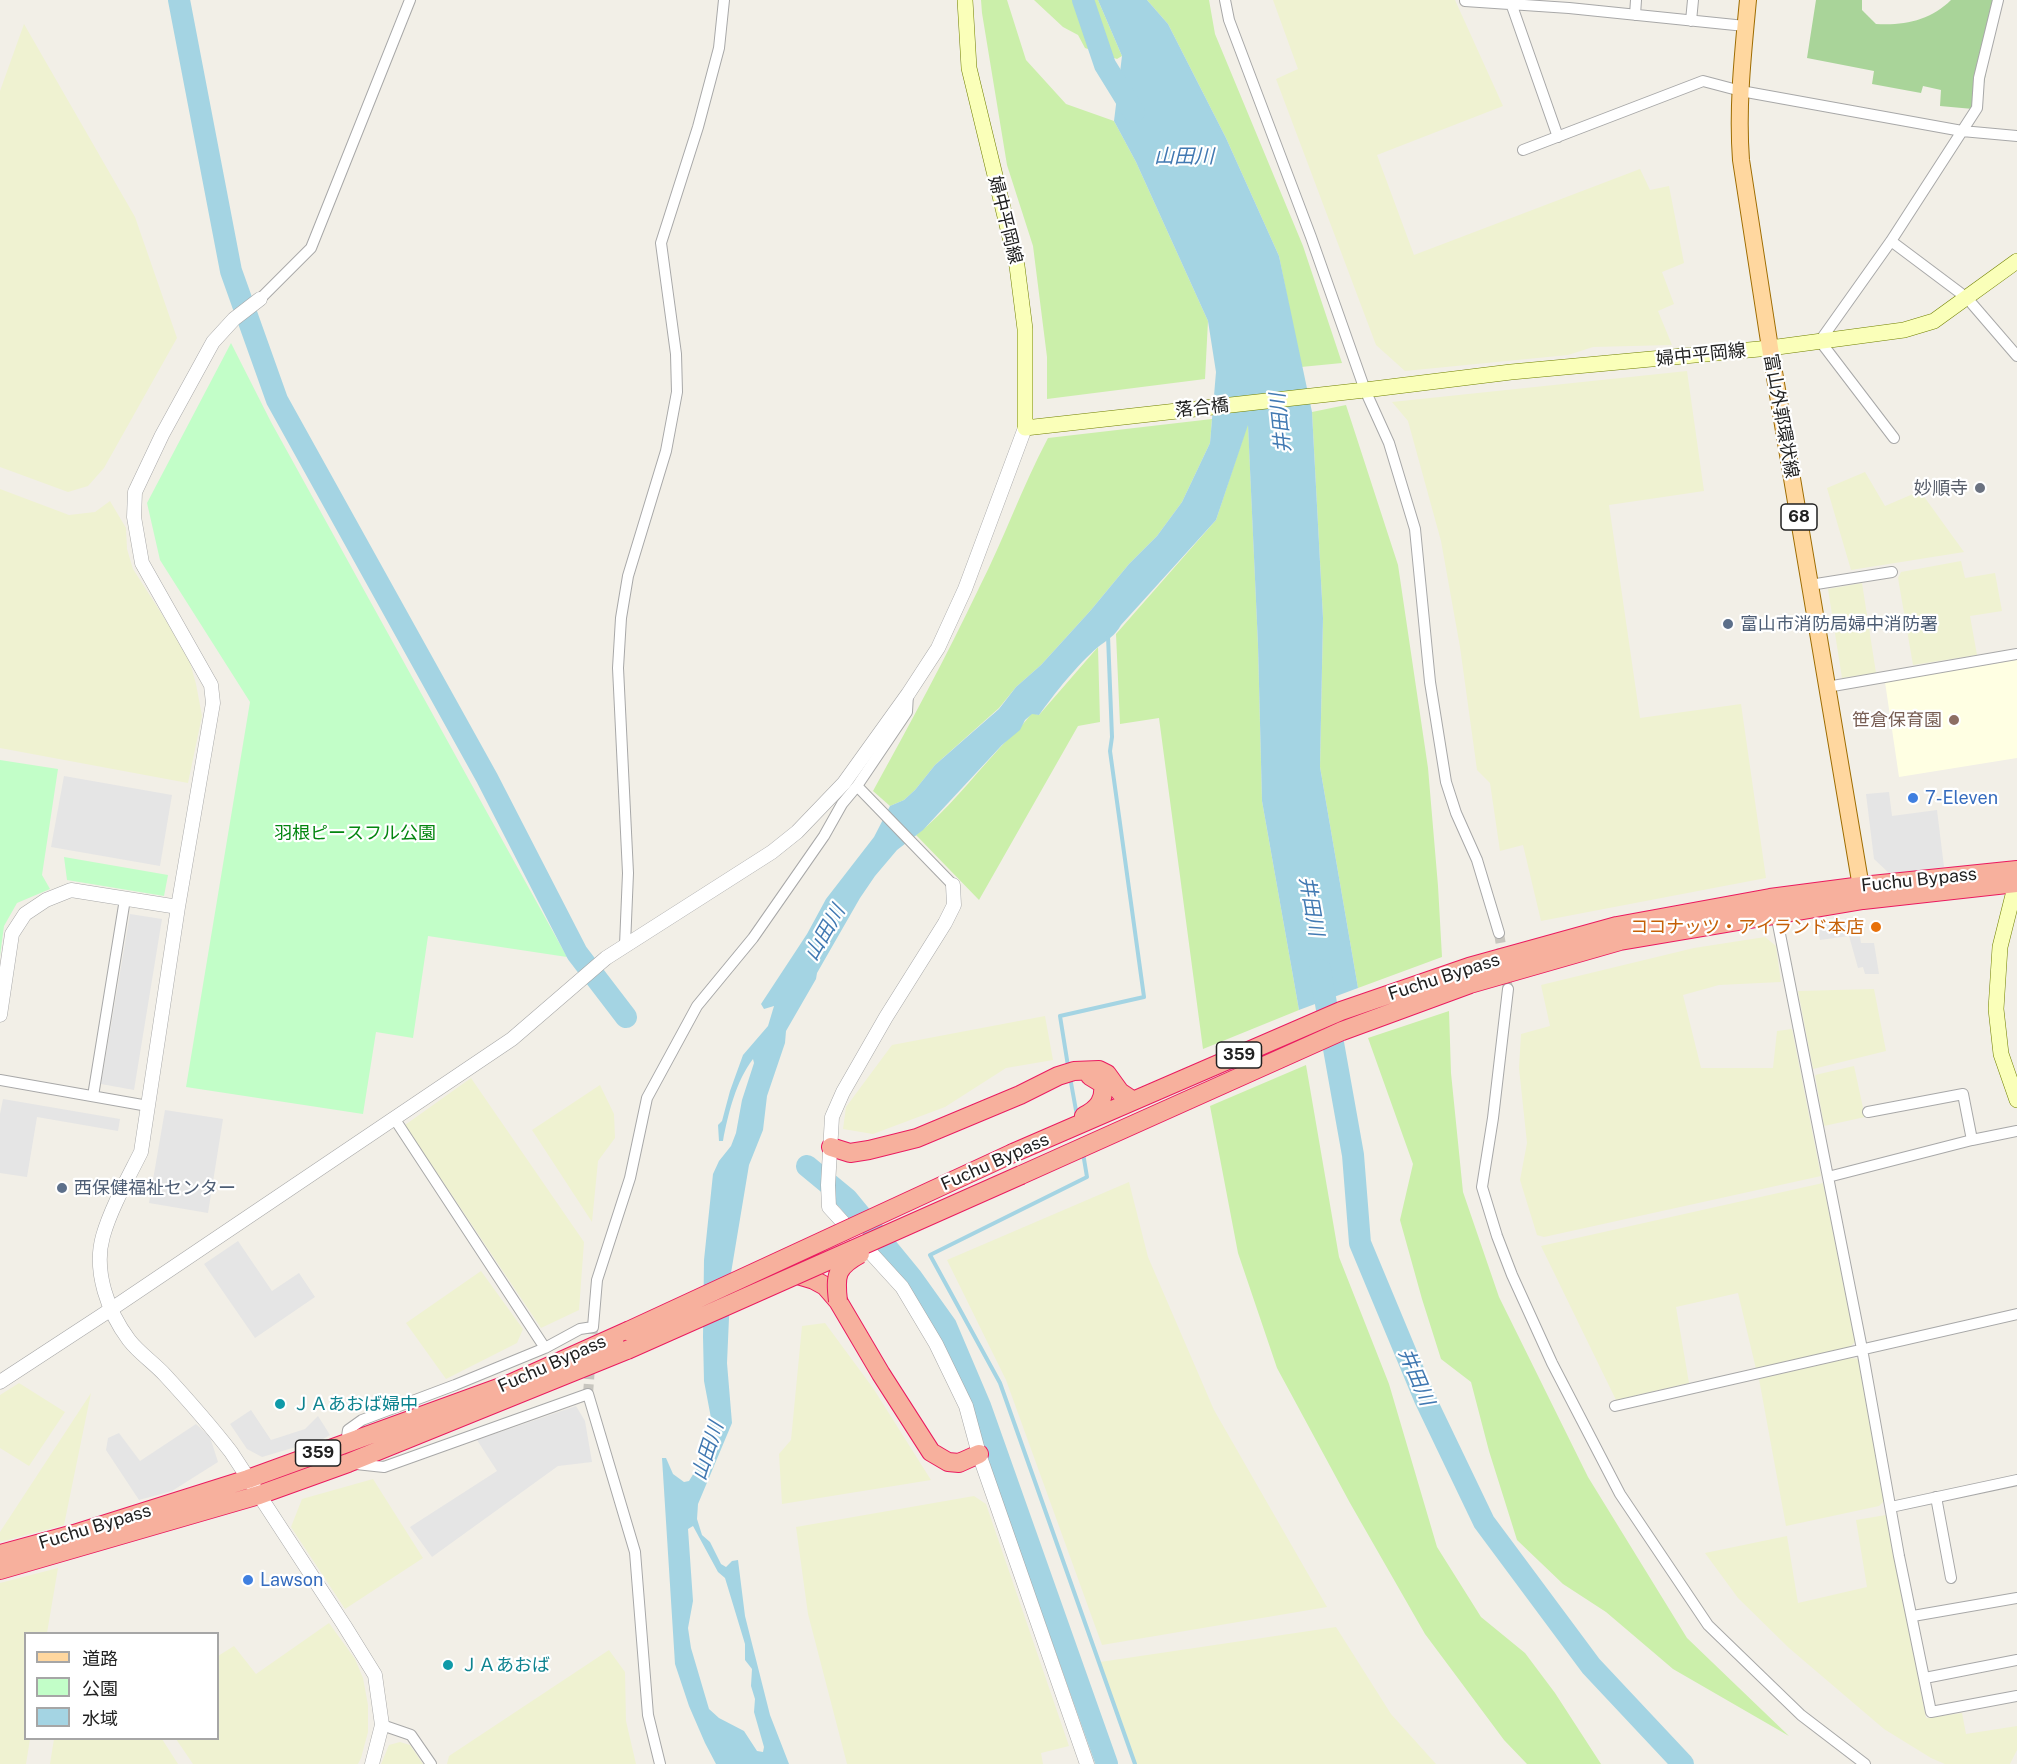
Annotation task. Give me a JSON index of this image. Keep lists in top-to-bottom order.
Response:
{
  "streets": {
    "highway": ["Fuchu Bypass", "359"],
    "main road": [
      "婦中平岡線",
      "落合橋",
      "富山外郭環状線",
      "68"
    ]
  },
  "crossings": [
    ["婦中平岡線", "落合橋"],
    ["婦中平岡線", "富山外郭環状線"],
    ["富山外郭環状線", "Fuchu Bypass"]
  ],
  "water": ["山田川", "井田川"],
  "parks": ["羽根ピースフル公園"],
  "places": [
    "妙順寺",
    "富山市消防局婦中消防署",
    "笹倉保育園",
    "7-Eleven",
    "ココナッツ・アイランド本店",
    "西保健福祉センター",
    "ＪＡあおば婦中",
    "Lawson",
    "ＪＡあおば"
  ],
  "legend": ["道路", "公園", "水域"]
}
